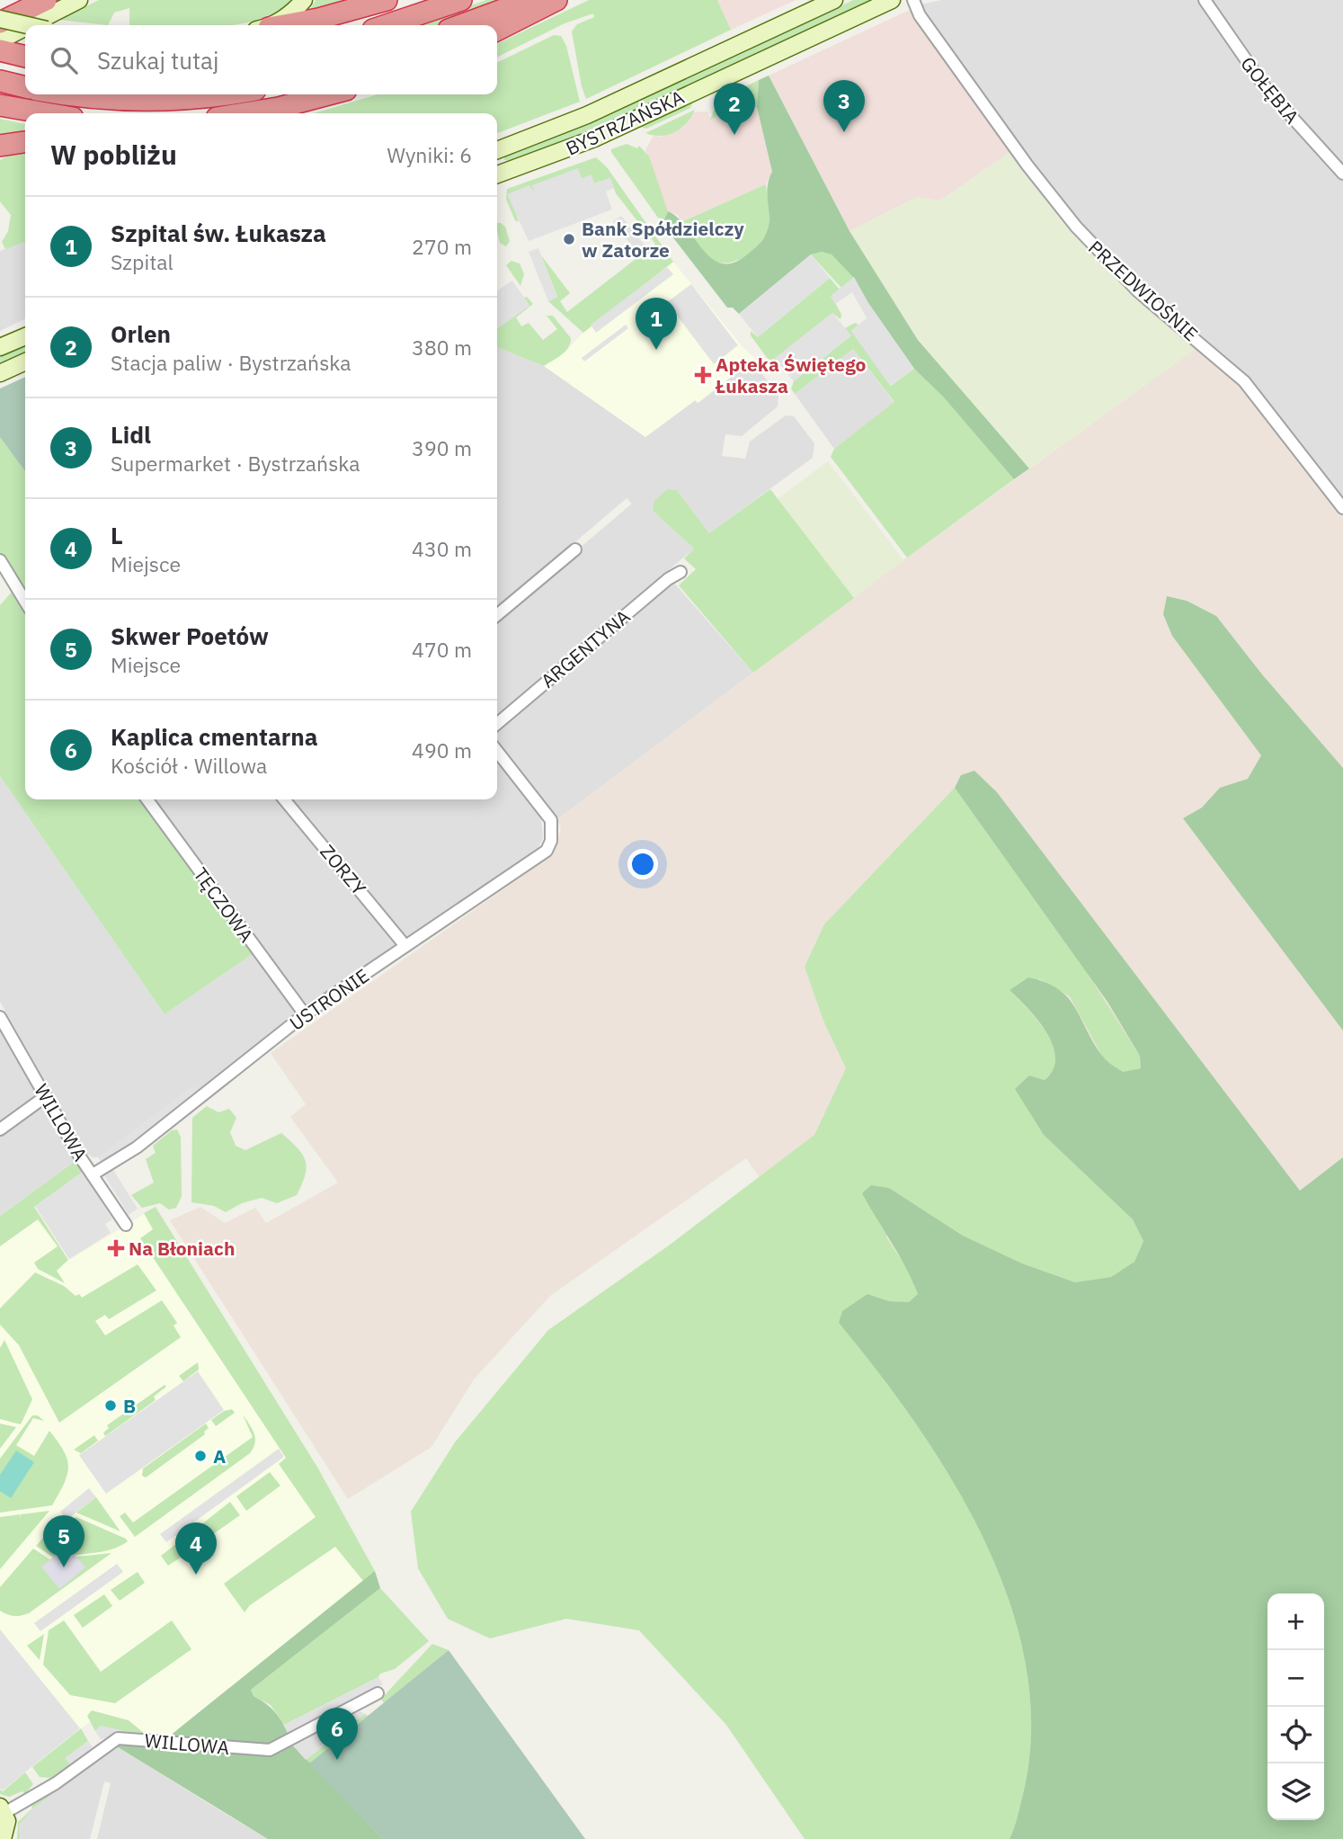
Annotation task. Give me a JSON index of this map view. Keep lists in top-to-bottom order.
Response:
{
  "streets": {
    "main road": ["BYSTRZAŃSKA"],
    "street": [
      "GOŁĘBIA",
      "PRZEDWIOŚNIE",
      "ARGENTYNA",
      "ZORZY",
      "TĘCZOWA",
      "USTRONIE",
      "WILLOWA"
    ]
  },
  "crossings": [
    ["ZORZY", "USTRONIE"],
    ["TĘCZOWA", "USTRONIE"],
    ["USTRONIE", "WILLOWA"]
  ],
  "places": {
    "other": ["Bank Spółdzielczy w Zatorze", "B", "A"],
    "health": ["Apteka Świętego Łukasza", "Na Błoniach"]
  },
  "page": {
    "search": "Szukaj tutaj",
    "pins": [
      "3",
      "2",
      "1",
      "5",
      "4",
      "6"
    ],
    "heading": ["W pobliżu", "Wyniki: 6"],
    "list": [
      {
        "mark": "1",
        "name": "Szpital św. Łukasza",
        "note": "Szpital",
        "value": "270 m"
      },
      {
        "mark": "2",
        "name": "Orlen",
        "note": "Stacja paliw · Bystrzańska",
        "value": "380 m"
      },
      {
        "mark": "3",
        "name": "Lidl",
        "note": "Supermarket · Bystrzańska",
        "value": "390 m"
      },
      {
        "mark": "4",
        "name": "L",
        "note": "Miejsce",
        "value": "430 m"
      },
      {
        "mark": "5",
        "name": "Skwer Poetów",
        "note": "Miejsce",
        "value": "470 m"
      },
      {
        "mark": "6",
        "name": "Kaplica cmentarna",
        "note": "Kościół · Willowa",
        "value": "490 m"
      }
    ],
    "map_buttons": ["+", "−"]
  }
}
